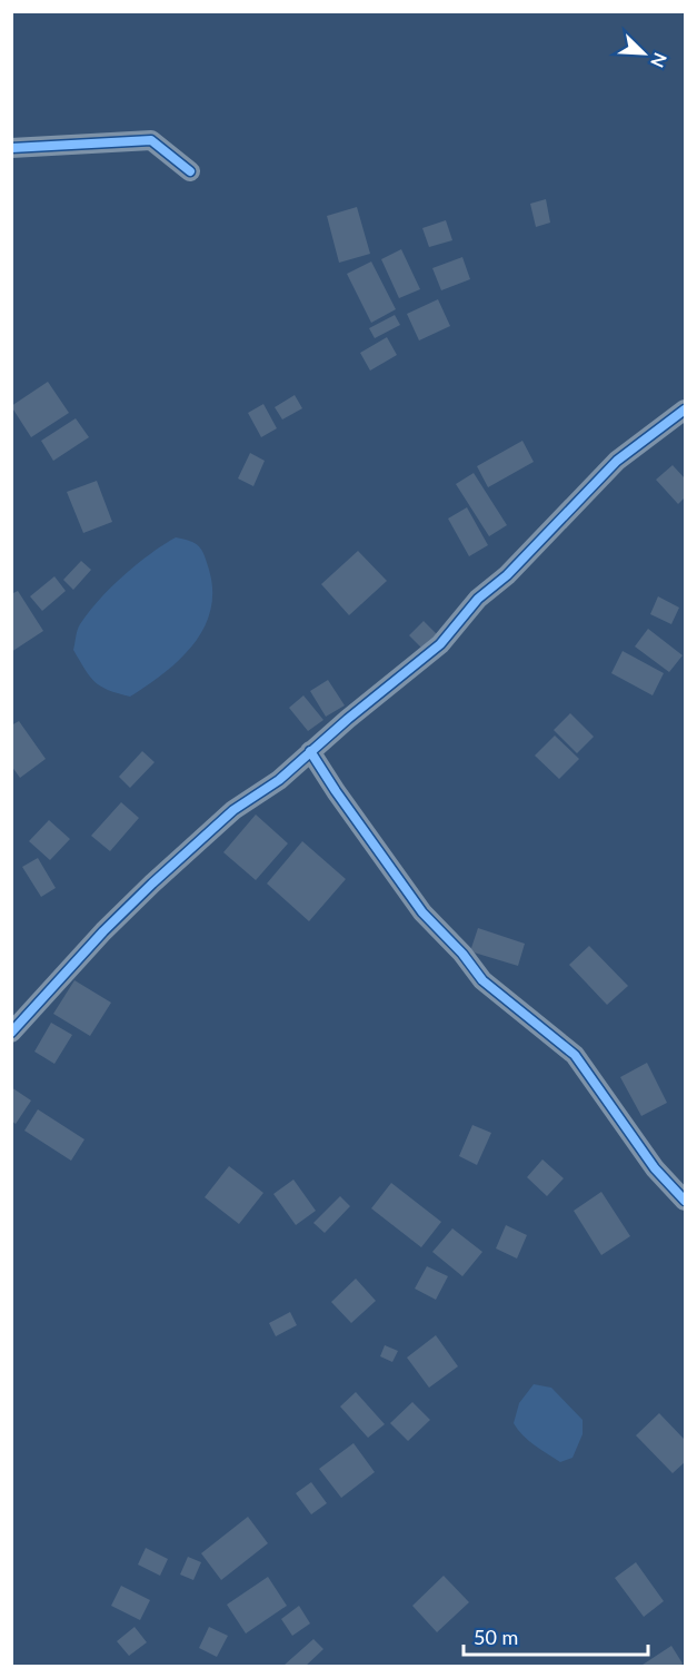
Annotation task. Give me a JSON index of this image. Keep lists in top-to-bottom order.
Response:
{
  "scale_bar": "50 m",
  "north": "bottom right"
}
